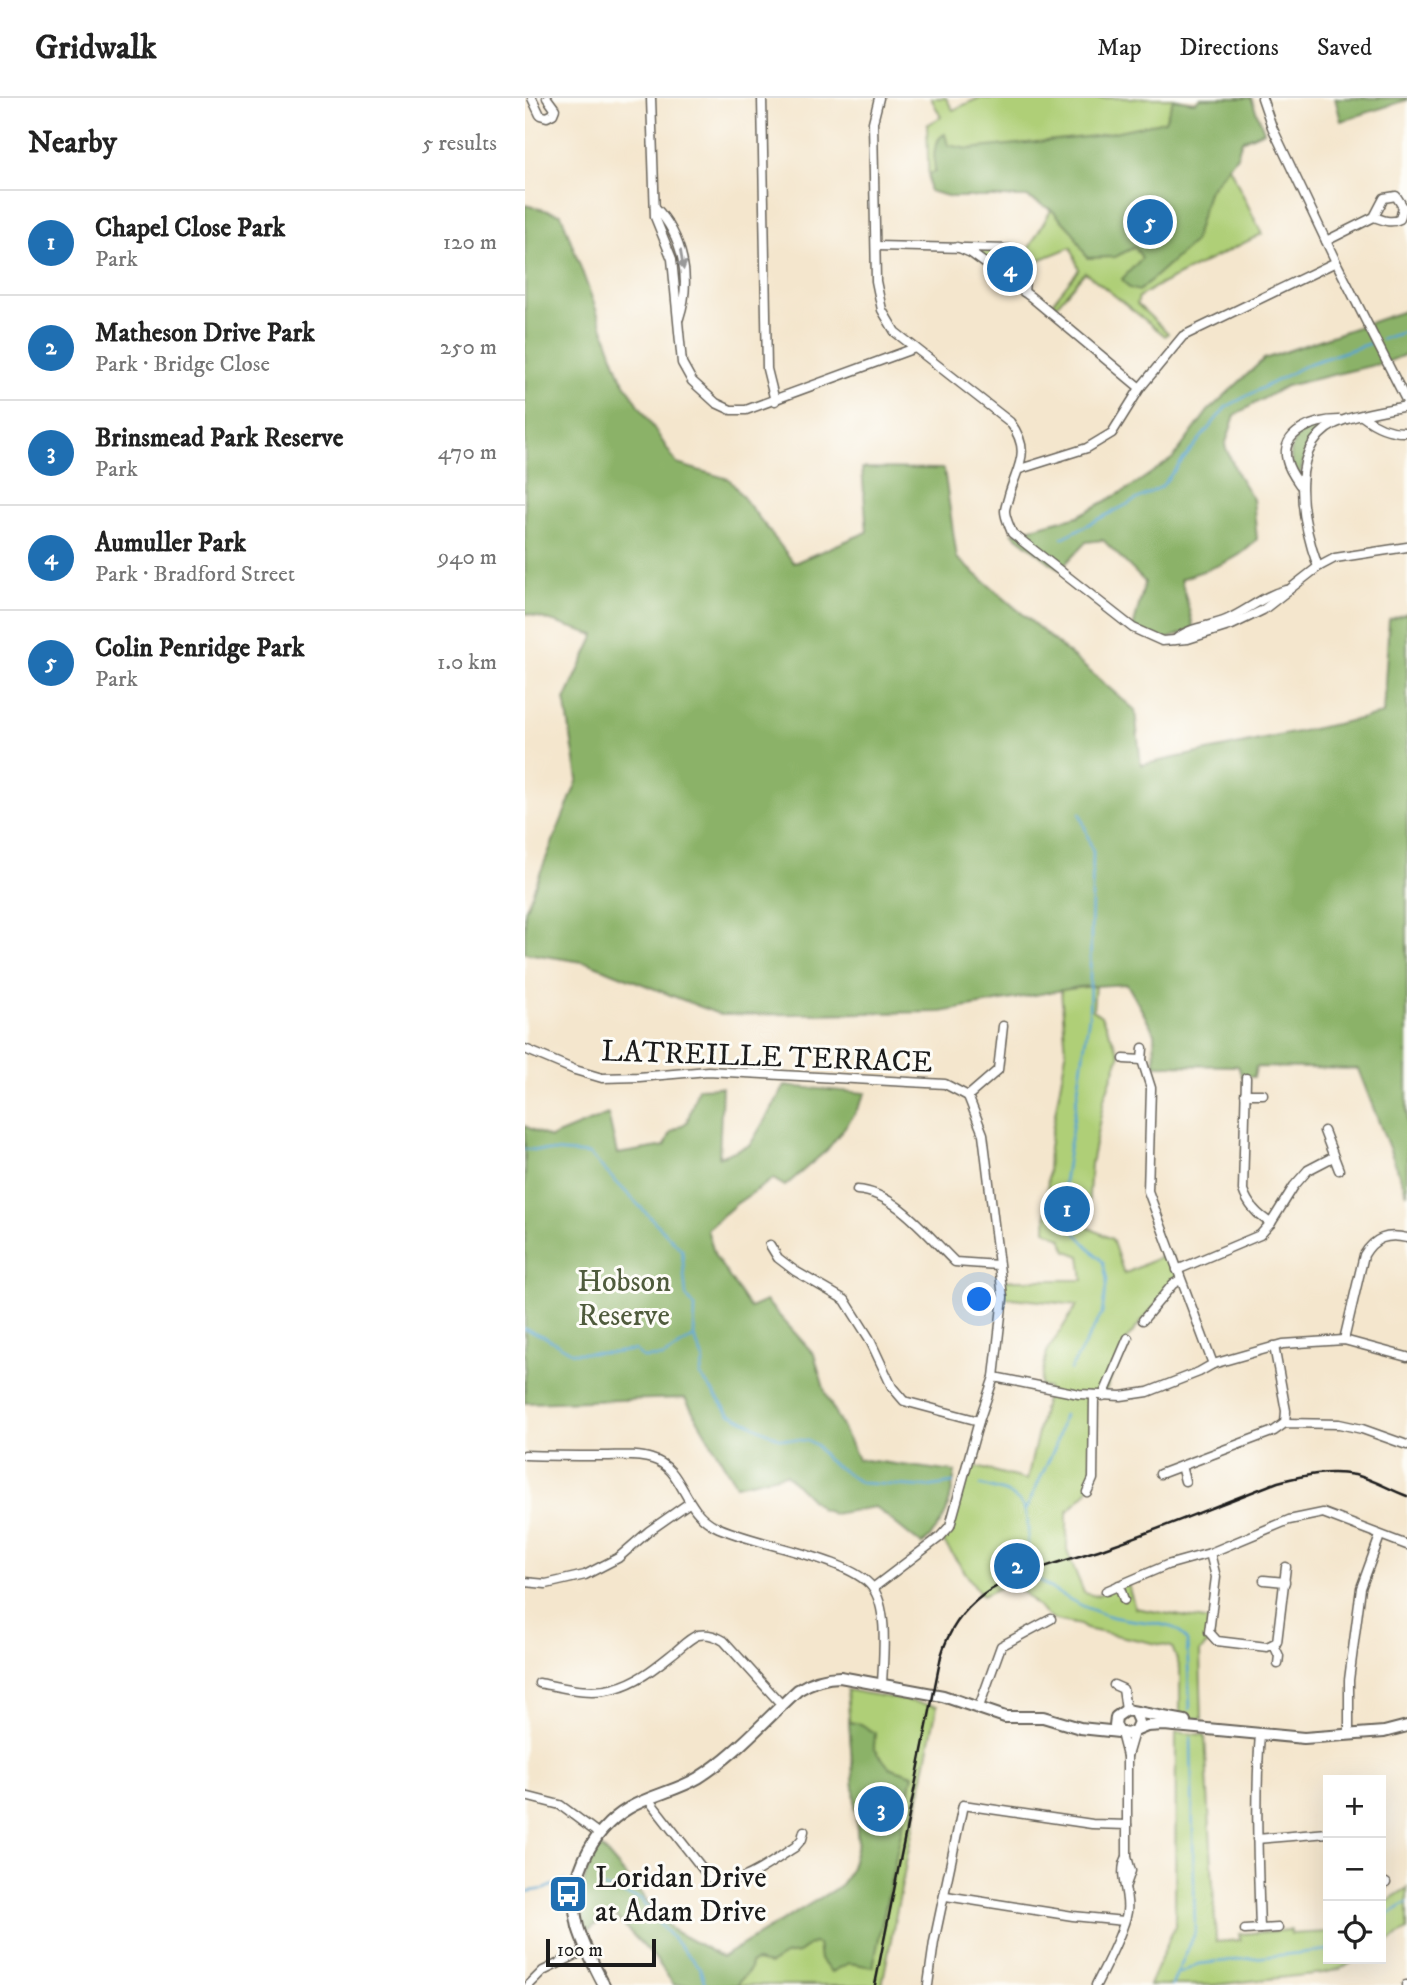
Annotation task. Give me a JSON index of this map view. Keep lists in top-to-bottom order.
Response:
{
  "streets": {
    "street": ["LATREILLE TERRACE"]
  },
  "parks": ["Hobson Reserve"],
  "places": {
    "bus stop": ["Loridan Drive at Adam Drive"]
  },
  "scale_bar": "100 m",
  "page": {
    "header": "Gridwalk",
    "nav": ["Map", "Directions", "Saved"],
    "heading": ["Nearby", "5 results"],
    "list": [
      {
        "mark": "1",
        "name": "Chapel Close Park",
        "note": "Park",
        "value": "120 m"
      },
      {
        "mark": "2",
        "name": "Matheson Drive Park",
        "note": "Park · Bridge Close",
        "value": "250 m"
      },
      {
        "mark": "3",
        "name": "Brinsmead Park Reserve",
        "note": "Park",
        "value": "470 m"
      },
      {
        "mark": "4",
        "name": "Aumuller Park",
        "note": "Park · Bradford Street",
        "value": "940 m"
      },
      {
        "mark": "5",
        "name": "Colin Penridge Park",
        "note": "Park",
        "value": "1.0 km"
      }
    ],
    "pins": [
      "5",
      "4",
      "1",
      "2",
      "3"
    ],
    "map_buttons": ["+", "−"],
    "scale": "100 m"
  }
}
